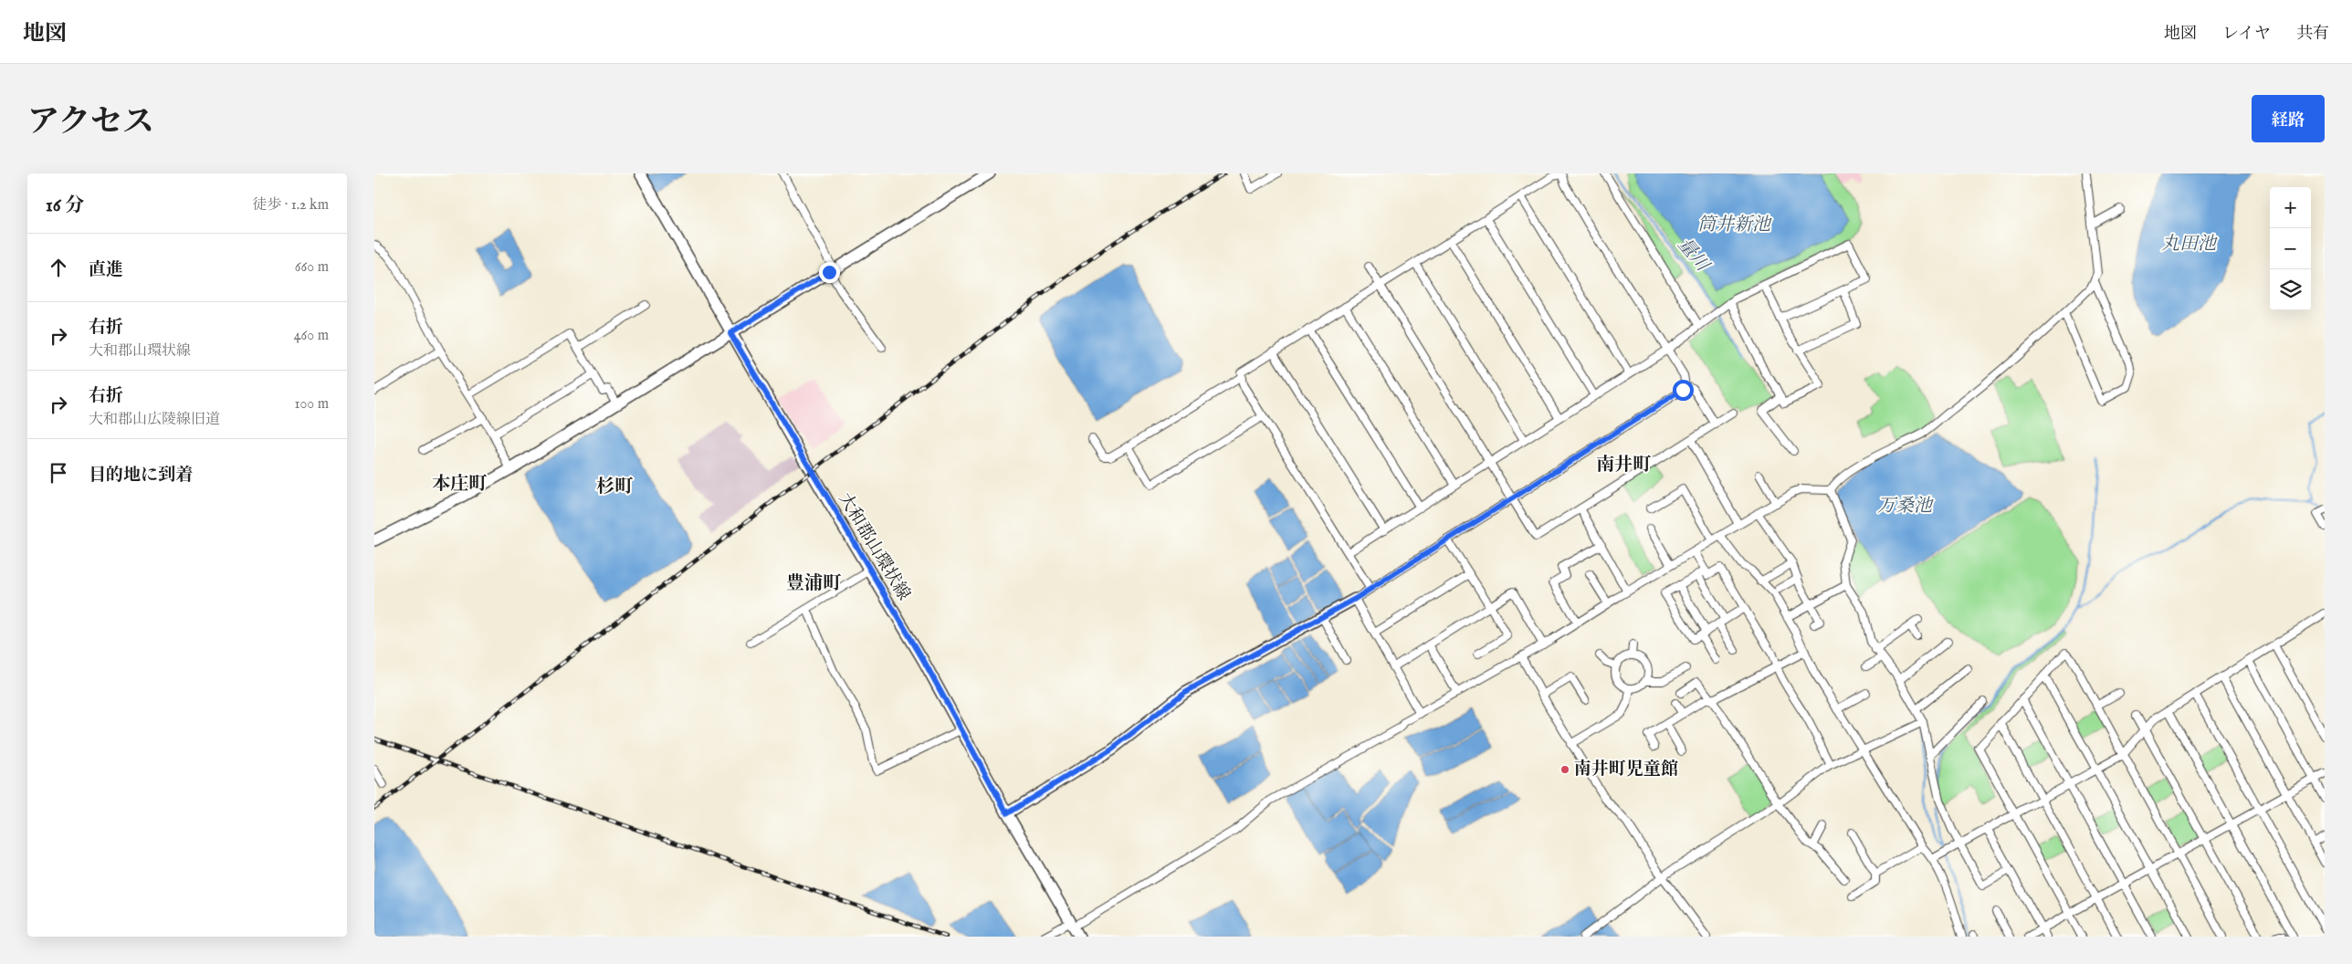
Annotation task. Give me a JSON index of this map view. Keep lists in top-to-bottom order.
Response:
{
  "streets": {
    "street": ["大和郡山環状線"]
  },
  "districts": [
    "南井町",
    "本庄町",
    "杉町",
    "豊浦町"
  ],
  "water": [
    "筒井新池",
    "丸田池",
    "量川",
    "万桑池"
  ],
  "places": ["南井町児童館"],
  "page": {
    "header": "地図",
    "nav": ["地図", "レイヤ", "共有"],
    "title": "アクセス",
    "buttons": "経路",
    "heading": ["16 分", "徒歩 · 1.2 km"],
    "map_buttons": ["+", "−"],
    "list": [
      ["直進", "660 m"],
      ["右折", "大和郡山環状線", "460 m"],
      ["右折", "大和郡山広陵線旧道", "100 m"],
      "目的地に到着"
    ]
  }
}
